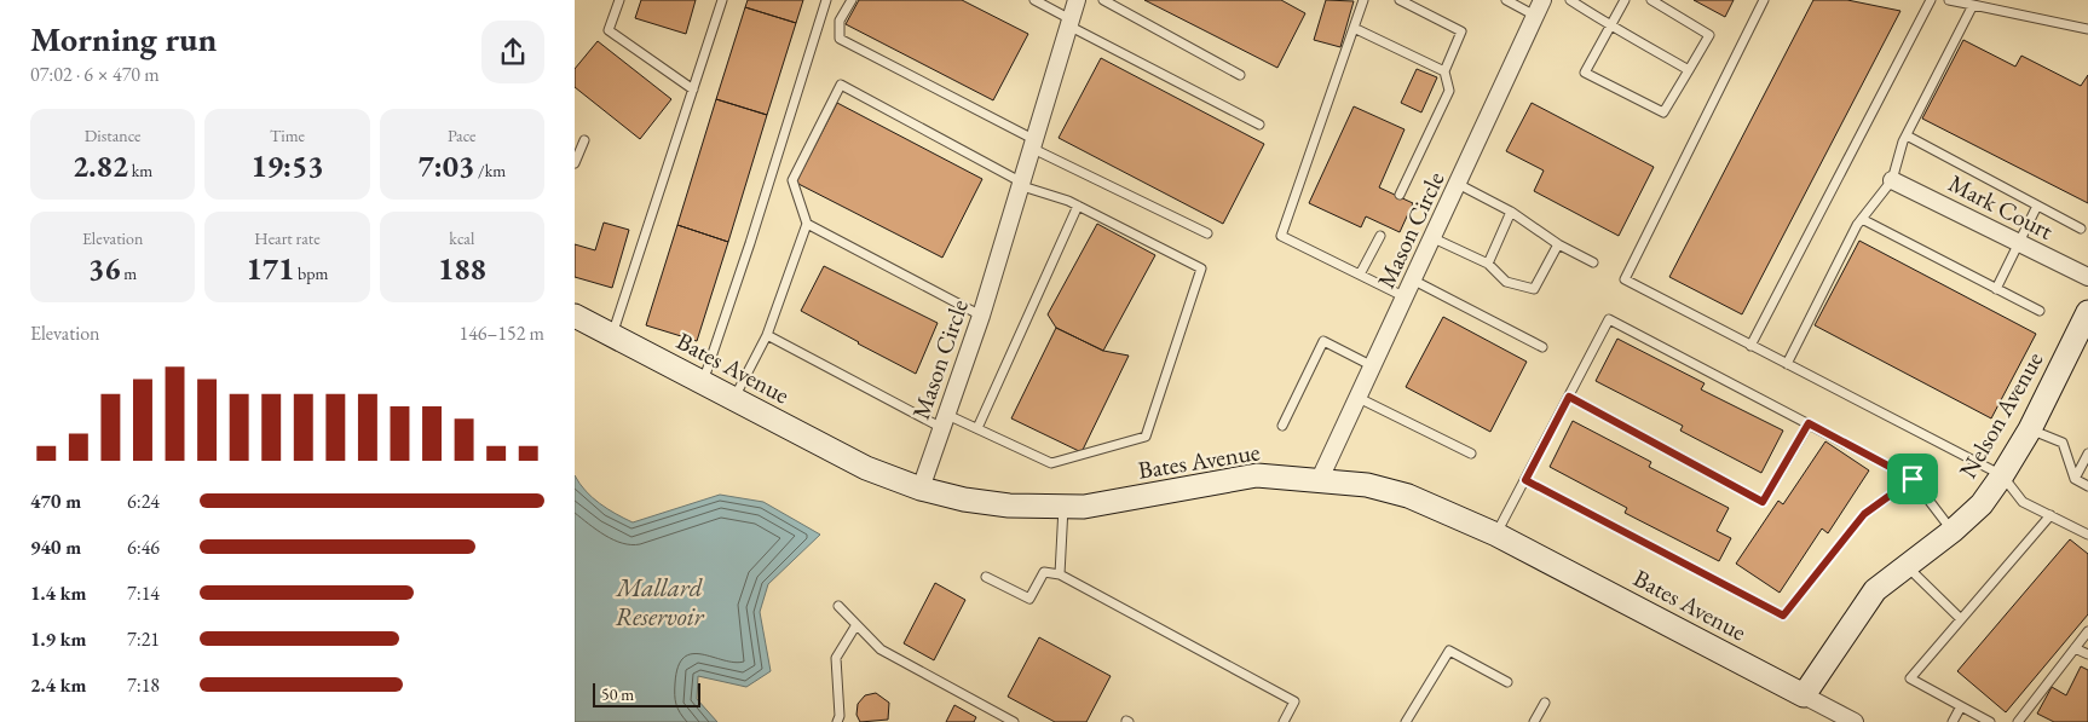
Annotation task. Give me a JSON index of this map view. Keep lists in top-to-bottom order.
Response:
{
  "streets": {
    "street": [
      "Mark Court",
      "Mason Circle",
      "Bates Avenue",
      "Nelson Avenue"
    ]
  },
  "crossings": [
    ["Mason Circle", "Bates Avenue"],
    ["Bates Avenue", "Nelson Avenue"]
  ],
  "water": ["Mallard Reservoir"],
  "scale_bar": "50 m",
  "page": {
    "heading": ["Morning run", "07:02 · 6 × 470 m"],
    "stats": [
      ["Distance", "2.82 km"],
      ["Time", "19:53"],
      ["Pace", "7:03 /km"],
      ["Elevation", "36 m"],
      ["Heart rate", "171 bpm"],
      ["kcal", "188"]
    ],
    "chart": ["Elevation", "146–152 m"],
    "list": [
      {
        "name": "470 m",
        "note": "6:24"
      },
      {
        "name": "940 m",
        "note": "6:46"
      },
      {
        "name": "1.4 km",
        "note": "7:14"
      },
      {
        "name": "1.9 km",
        "note": "7:21"
      },
      {
        "name": "2.4 km",
        "note": "7:18"
      }
    ],
    "scale": "50 m"
  }
}
